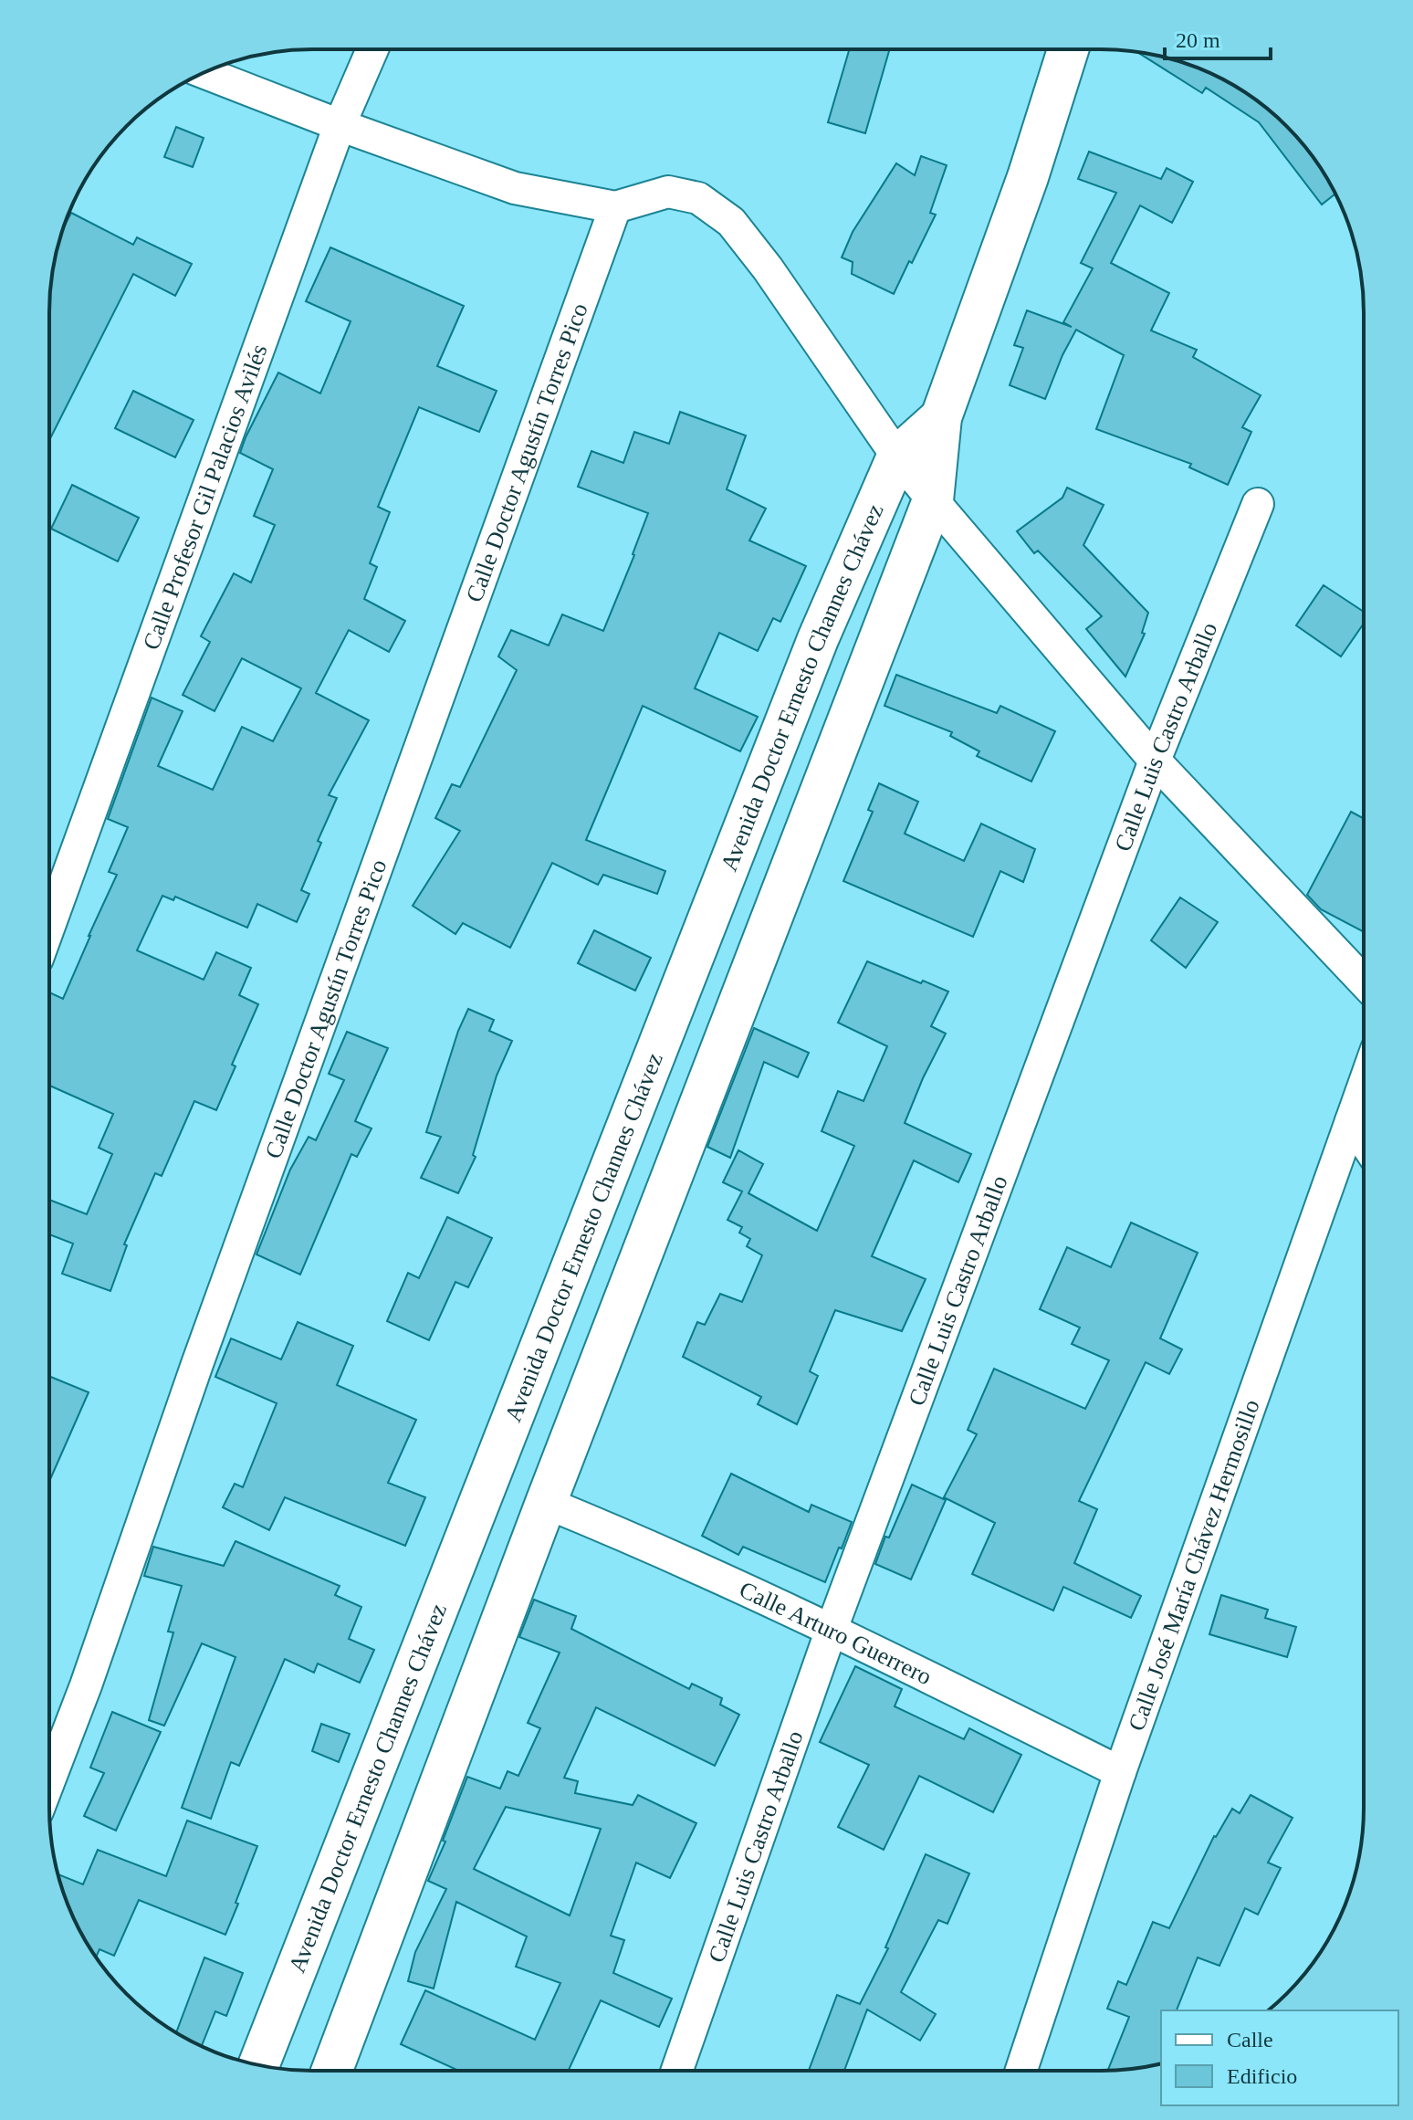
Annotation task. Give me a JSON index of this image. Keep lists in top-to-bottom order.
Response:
{
  "streets": {
    "street": [
      "Calle Doctor Agustín Torres Pico",
      "Calle Profesor Gil Palacios Avilés",
      "Avenida Doctor Ernesto Channes Chávez",
      "Calle Luis Castro Arballo",
      "Calle José María Chávez Hermosillo",
      "Calle Arturo Guerrero"
    ]
  },
  "crossings": [
    ["Avenida Doctor Ernesto Channes Chávez", "Calle Arturo Guerrero"],
    ["Calle Luis Castro Arballo", "Calle Arturo Guerrero"],
    ["Calle José María Chávez Hermosillo", "Calle Arturo Guerrero"]
  ],
  "legend": ["Calle", "Edificio"],
  "scale_bar": "20 m"
}
